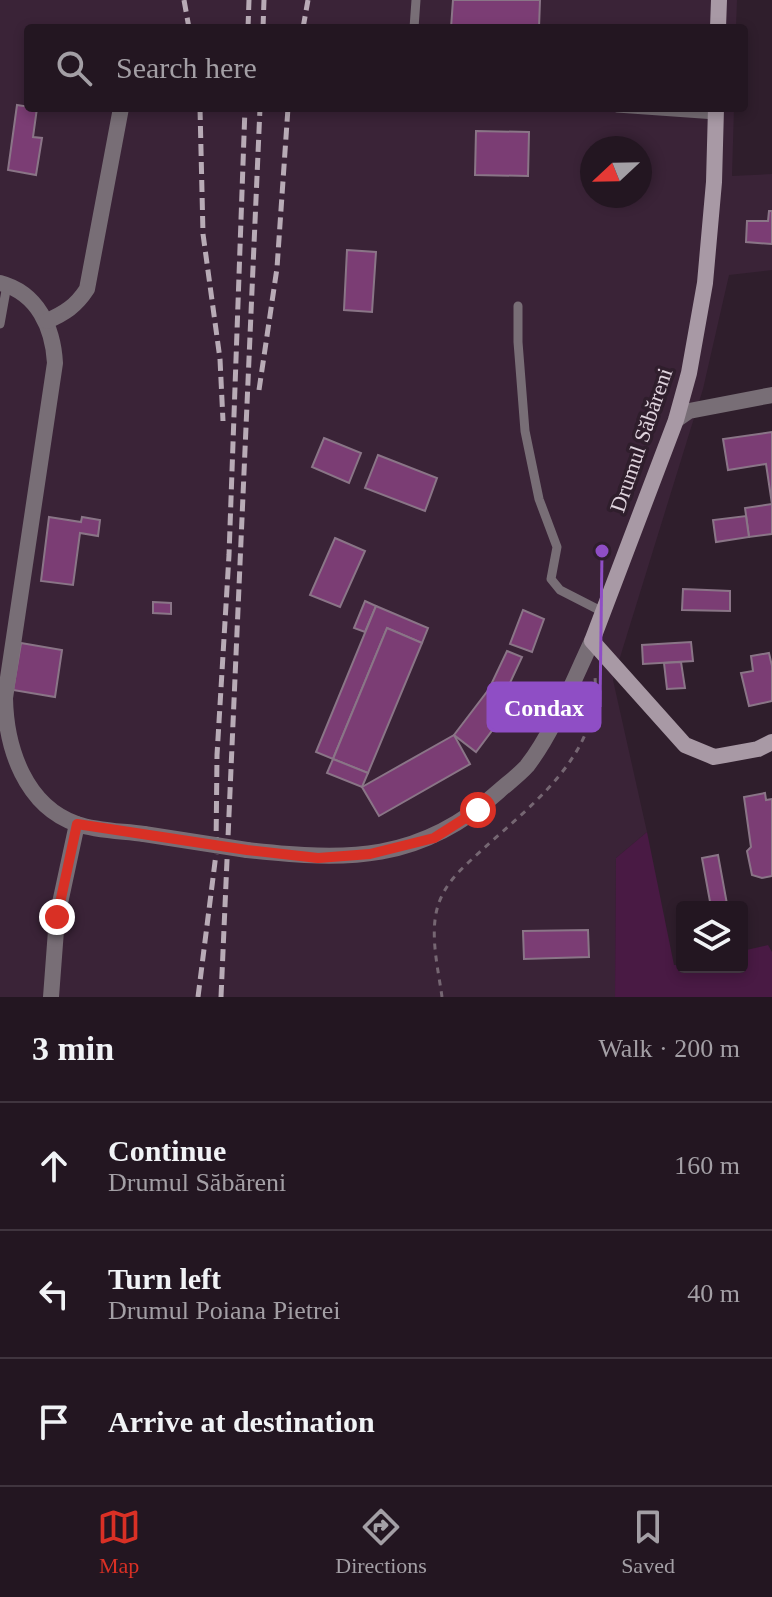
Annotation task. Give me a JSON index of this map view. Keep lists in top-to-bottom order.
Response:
{
  "streets": {
    "main road": ["Drumul Săbăreni"]
  },
  "places": ["Condax"],
  "north": "left",
  "page": {
    "search": "Search here",
    "heading": ["3 min", "Walk · 200 m"],
    "list": [
      ["Continue", "Drumul Săbăreni", "160 m"],
      ["Turn left", "Drumul Poiana Pietrei", "40 m"],
      "Arrive at destination"
    ],
    "nav": ["Map", "Directions", "Saved"]
  }
}
